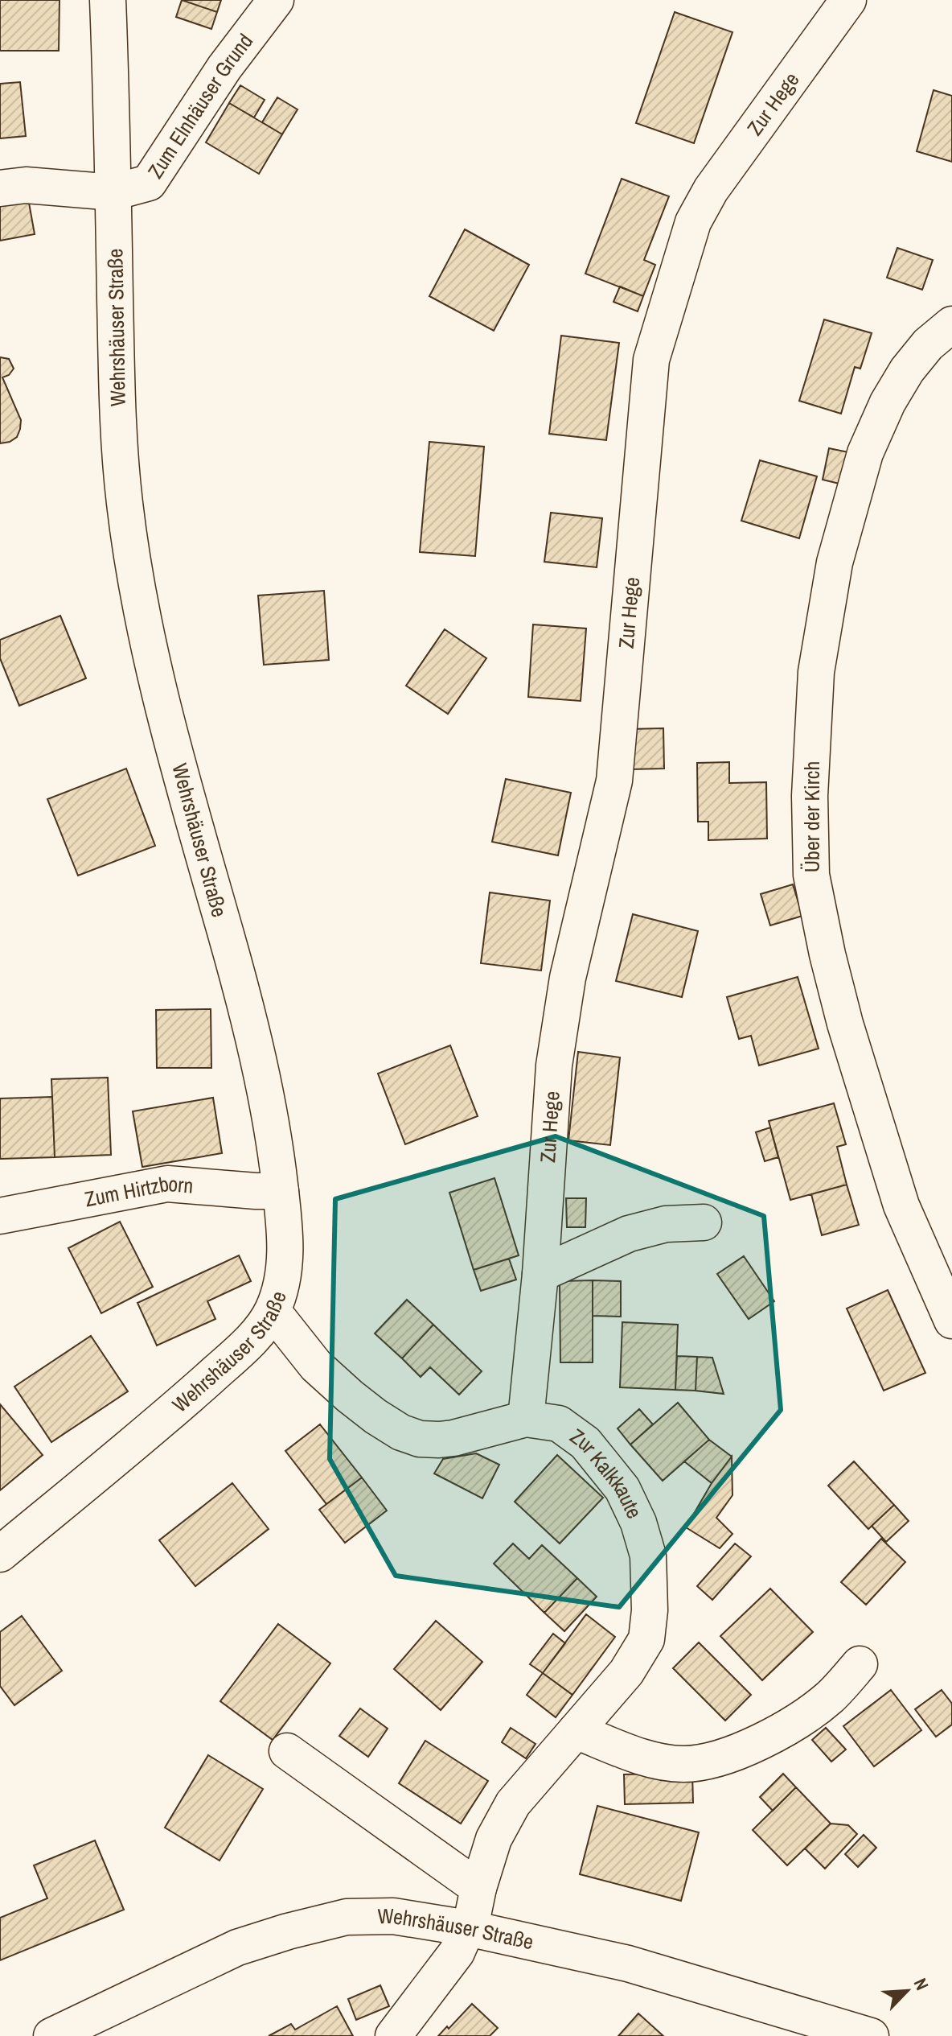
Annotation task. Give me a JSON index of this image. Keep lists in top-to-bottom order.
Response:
{
  "streets": {
    "street": [
      "Zur Hege",
      "Zum Elnhäuser Grund",
      "Wehrshäuser Straße",
      "Über der Kirch",
      "Zum Hirtzborn",
      "Zur Kalkkaute"
    ]
  },
  "crossings": [
    ["Zur Hege", "Zur Kalkkaute"],
    ["Zum Elnhäuser Grund", "Wehrshäuser Straße"],
    ["Wehrshäuser Straße", "Zum Hirtzborn"],
    ["Wehrshäuser Straße", "Zur Kalkkaute"]
  ],
  "north": "top right"
}
